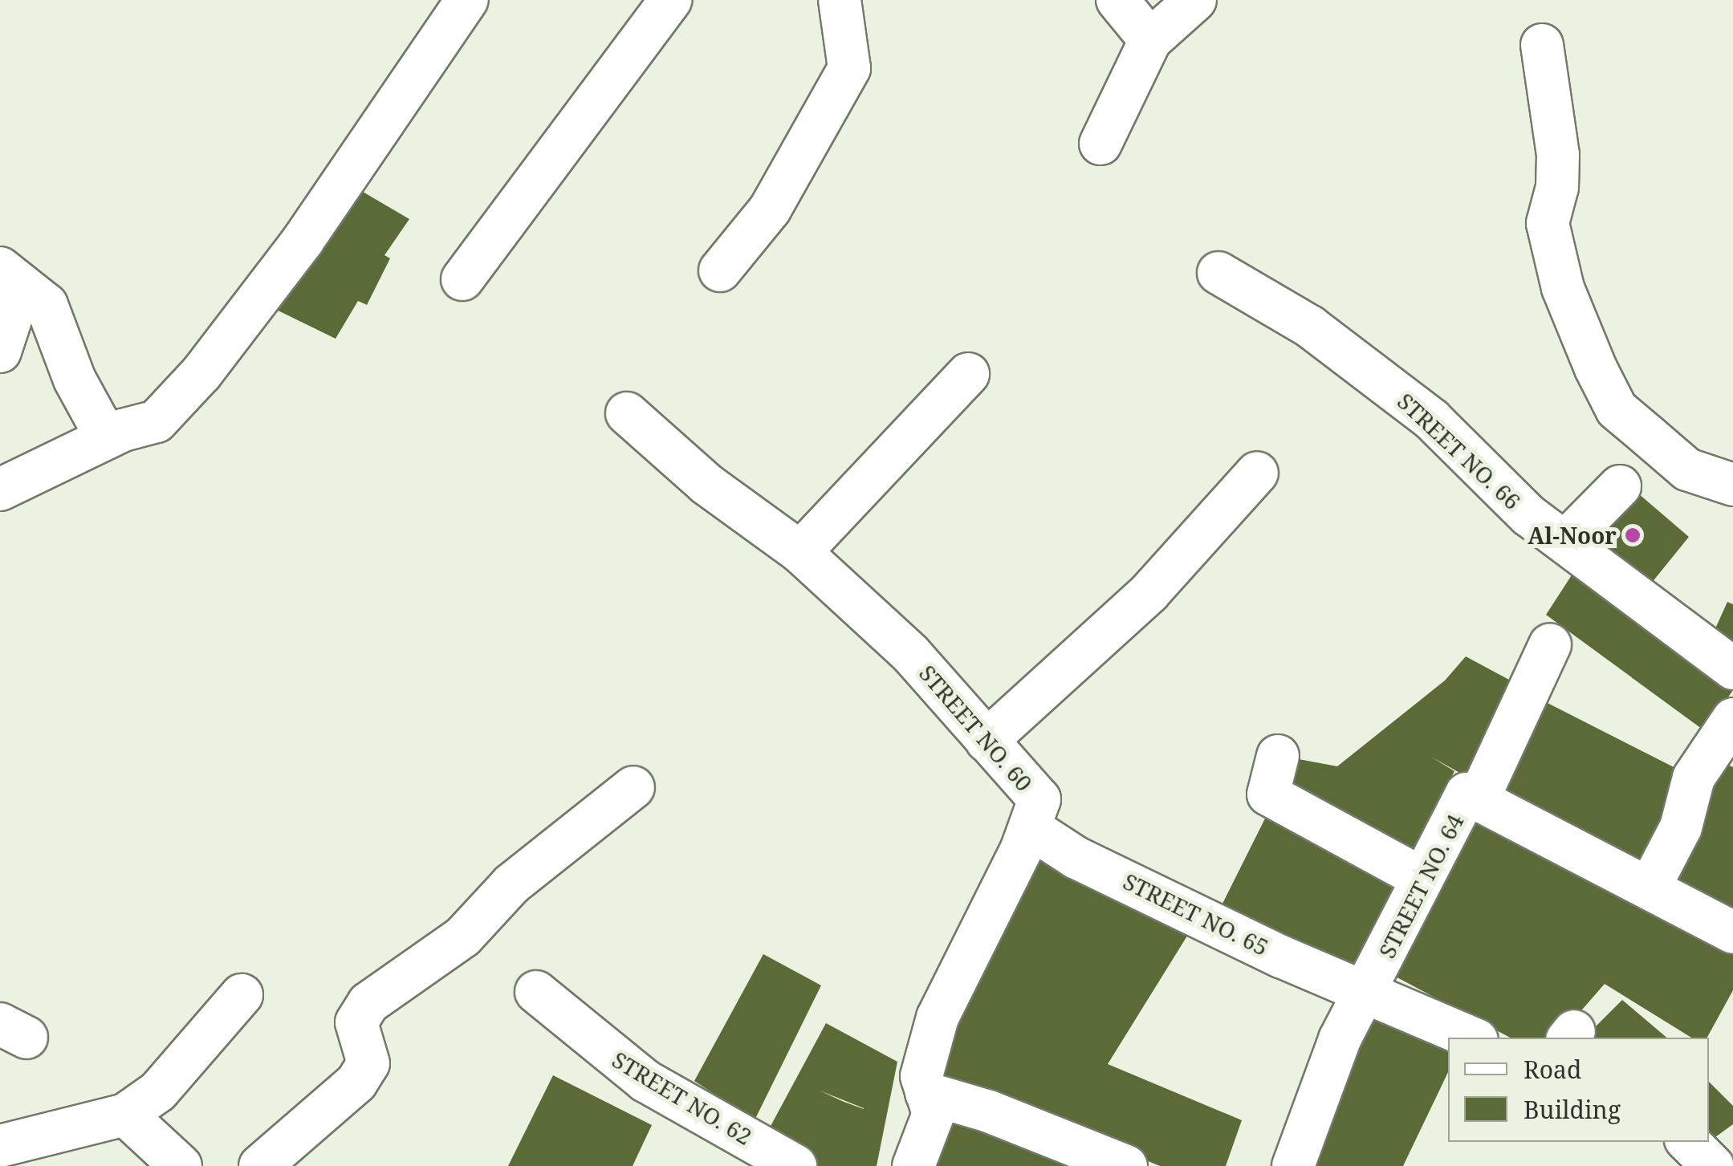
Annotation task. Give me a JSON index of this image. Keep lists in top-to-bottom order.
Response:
{
  "streets": {
    "street": [
      "STREET NO. 66",
      "STREET NO. 60",
      "STREET NO. 64",
      "STREET NO. 65",
      "STREET NO. 62"
    ]
  },
  "crossings": [
    ["STREET NO. 60", "STREET NO. 65"],
    ["STREET NO. 64", "STREET NO. 65"]
  ],
  "places": ["Al-Noor"],
  "legend": ["Road", "Building"]
}
